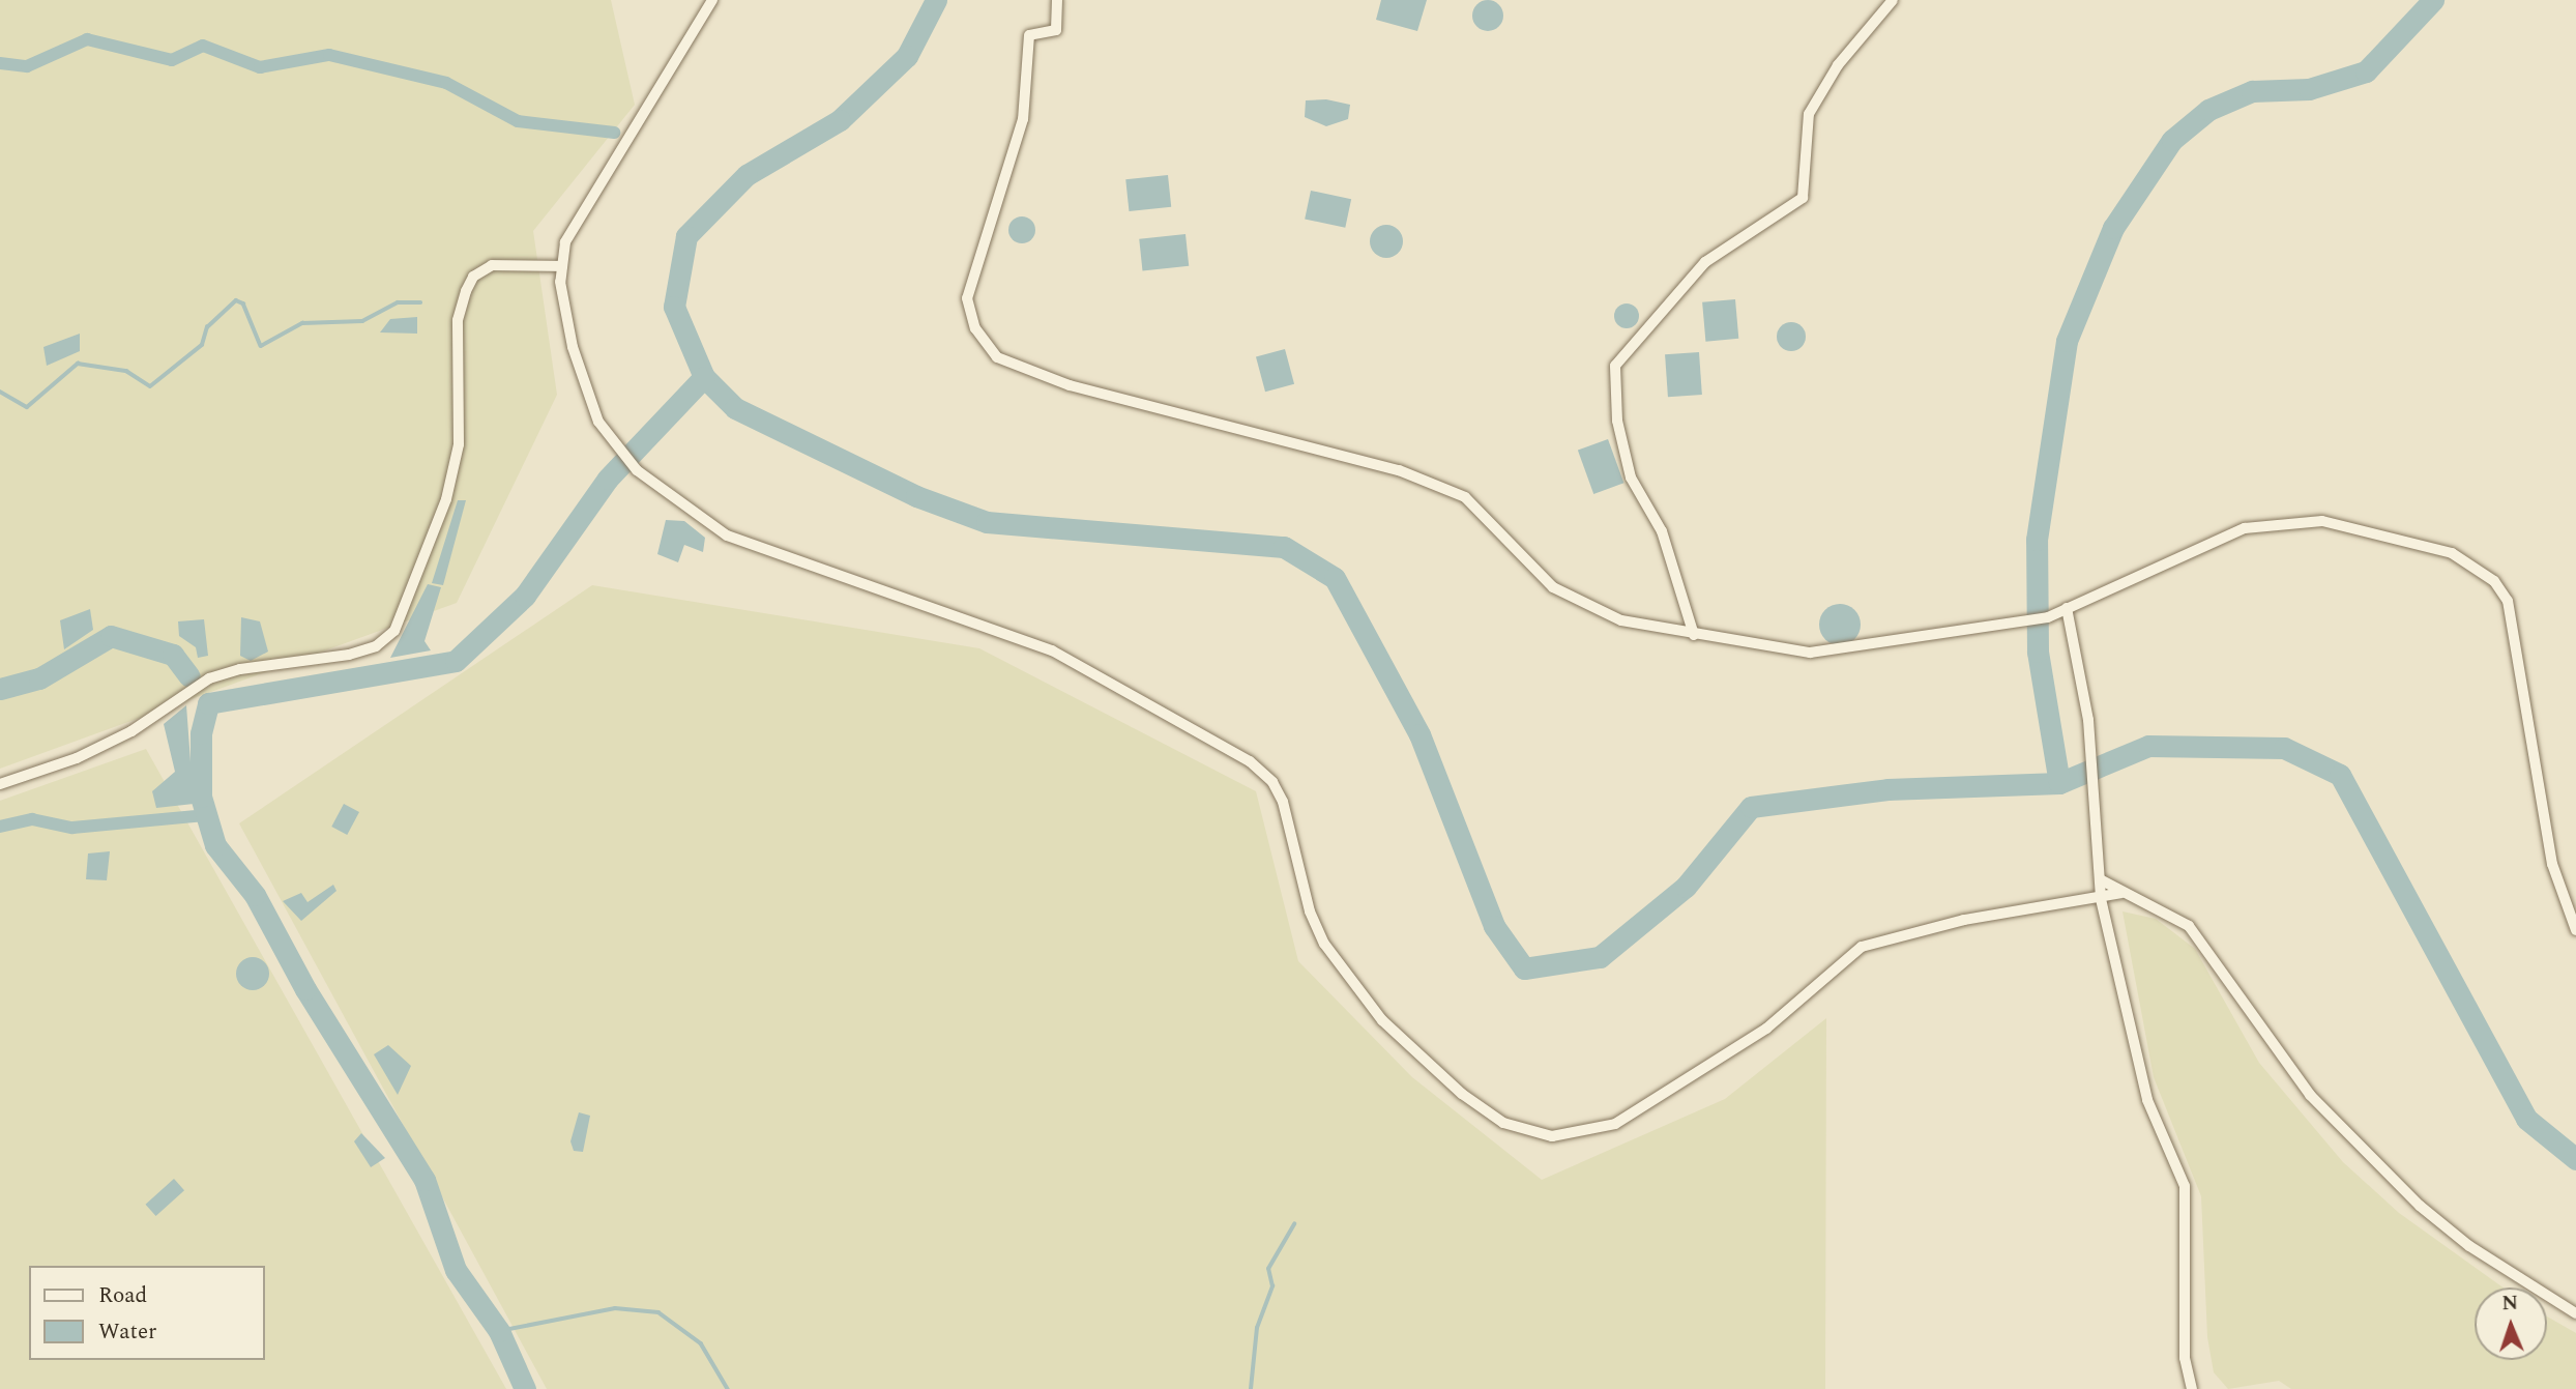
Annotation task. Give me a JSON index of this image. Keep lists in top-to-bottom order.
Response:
{
  "legend": ["Road", "Water"],
  "north": "top"
}
